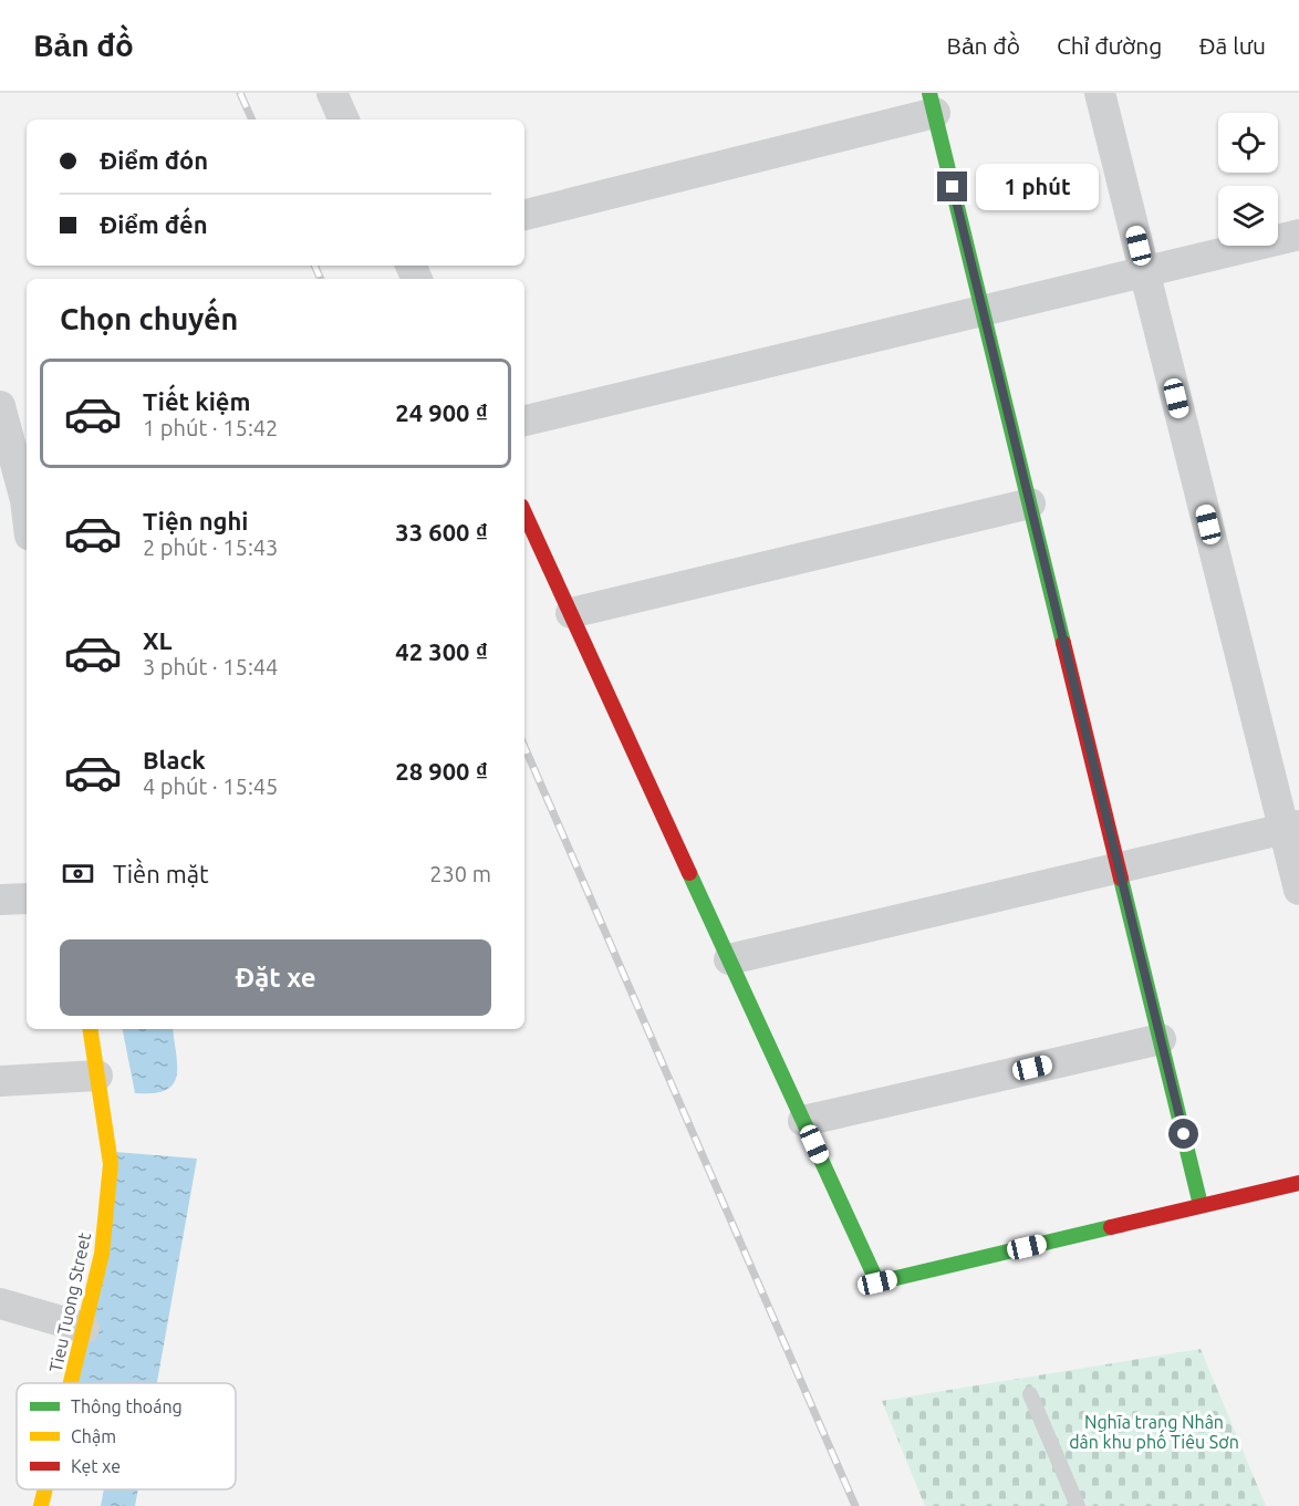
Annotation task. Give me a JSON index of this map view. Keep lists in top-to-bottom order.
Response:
{
  "streets": {
    "street": ["Tieu Tuong Street"]
  },
  "parks": ["Nghĩa trang Nhân dân khu phố Tiêu Sơn"],
  "legend": ["Thông thoáng", "Chậm", "Kẹt xe"],
  "page": {
    "header": "Bản đồ",
    "nav": ["Bản đồ", "Chỉ đường", "Đã lưu"],
    "banner": ["Điểm đón", "Điểm đến"],
    "bubble": "1 phút",
    "heading": "Chọn chuyến",
    "list": [
      {
        "name": "Tiết kiệm",
        "note": "1 phút · 15:42",
        "value": "24 900 ₫"
      },
      {
        "name": "Tiện nghi",
        "note": "2 phút · 15:43",
        "value": "33 600 ₫"
      },
      {
        "name": "XL",
        "note": "3 phút · 15:44",
        "value": "42 300 ₫"
      },
      {
        "name": "Black",
        "note": "4 phút · 15:45",
        "value": "28 900 ₫"
      }
    ],
    "pay": ["Tiền mặt", "230 m"],
    "buttons": "Đặt xe"
  }
}
